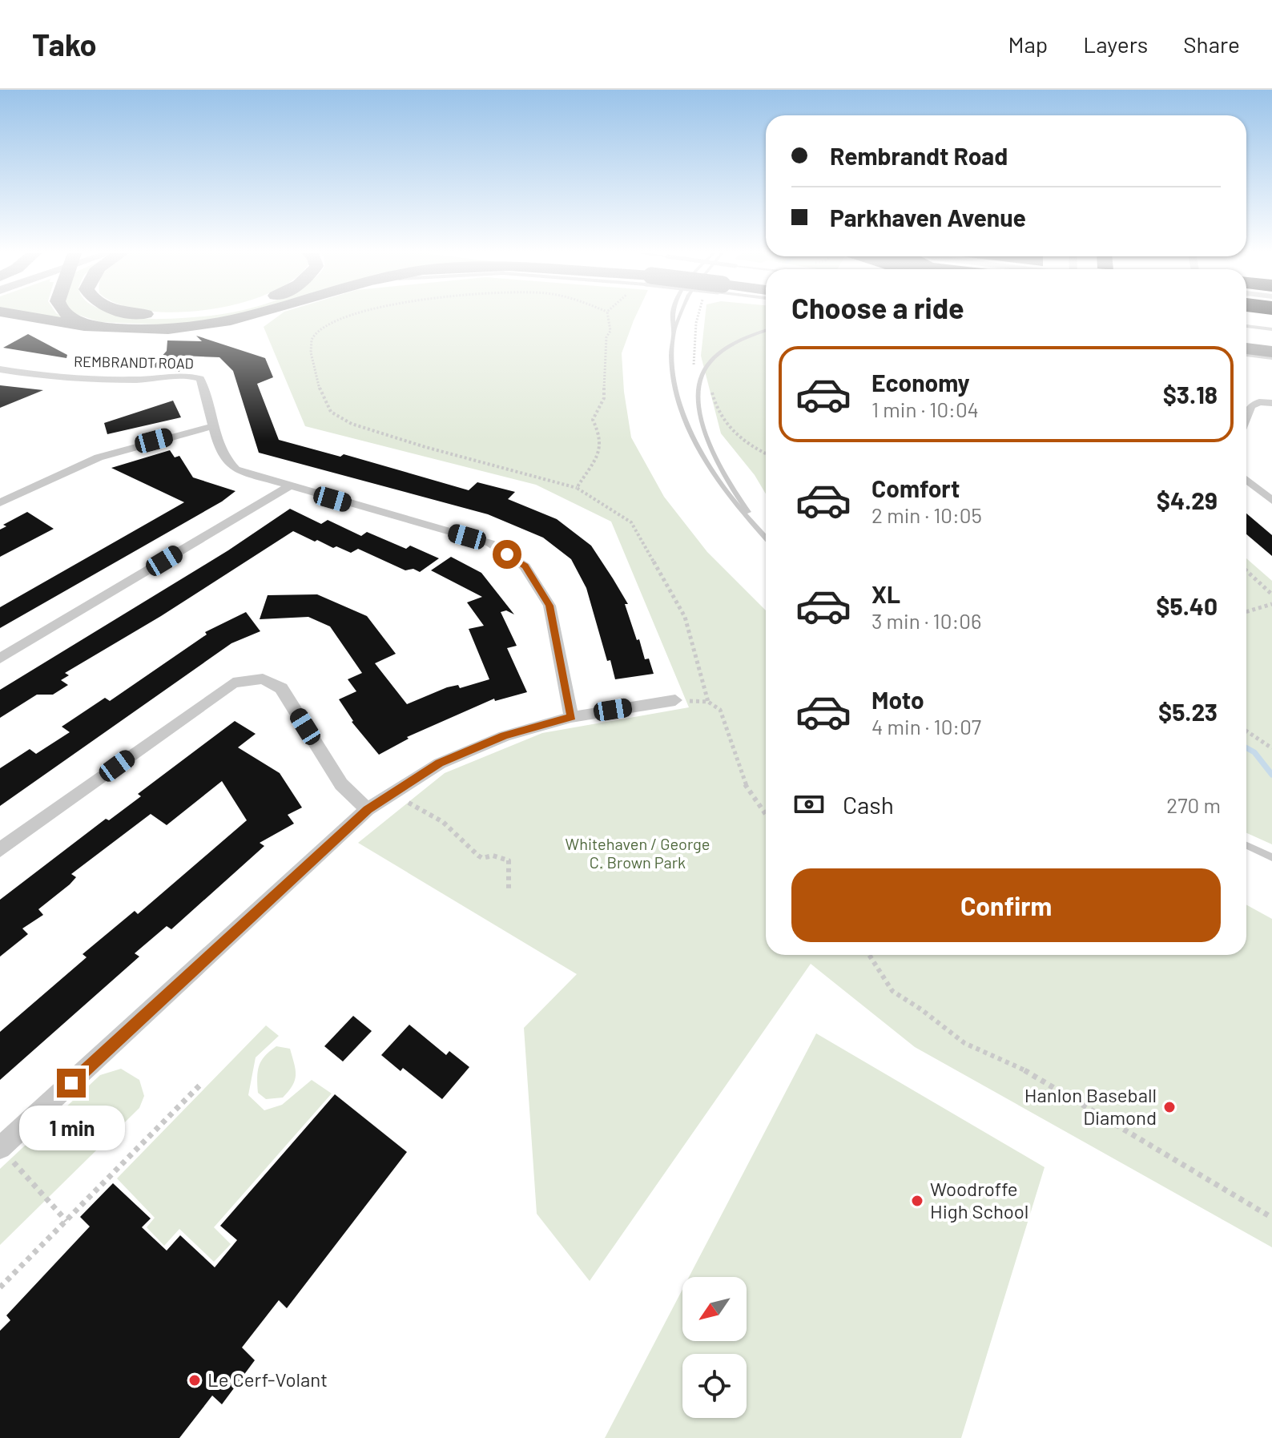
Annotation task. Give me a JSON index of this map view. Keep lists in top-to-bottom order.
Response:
{
  "streets": {
    "street": ["REMBRANDT ROAD"]
  },
  "parks": ["Whitehaven / George C. Brown Park"],
  "places": ["Hanlon Baseball Diamond", "Woodroffe High School", "Le Cerf-Volant"],
  "north": "bottom left",
  "page": {
    "header": "Tako",
    "nav": ["Map", "Layers", "Share"],
    "banner": ["Rembrandt Road", "Parkhaven Avenue"],
    "heading": "Choose a ride",
    "list": [
      {
        "name": "Economy",
        "note": "1 min · 10:04",
        "value": "$3.18"
      },
      {
        "name": "Comfort",
        "note": "2 min · 10:05",
        "value": "$4.29"
      },
      {
        "name": "XL",
        "note": "3 min · 10:06",
        "value": "$5.40"
      },
      {
        "name": "Moto",
        "note": "4 min · 10:07",
        "value": "$5.23"
      }
    ],
    "pay": ["Cash", "270 m"],
    "buttons": "Confirm",
    "bubble": "1 min"
  }
}
